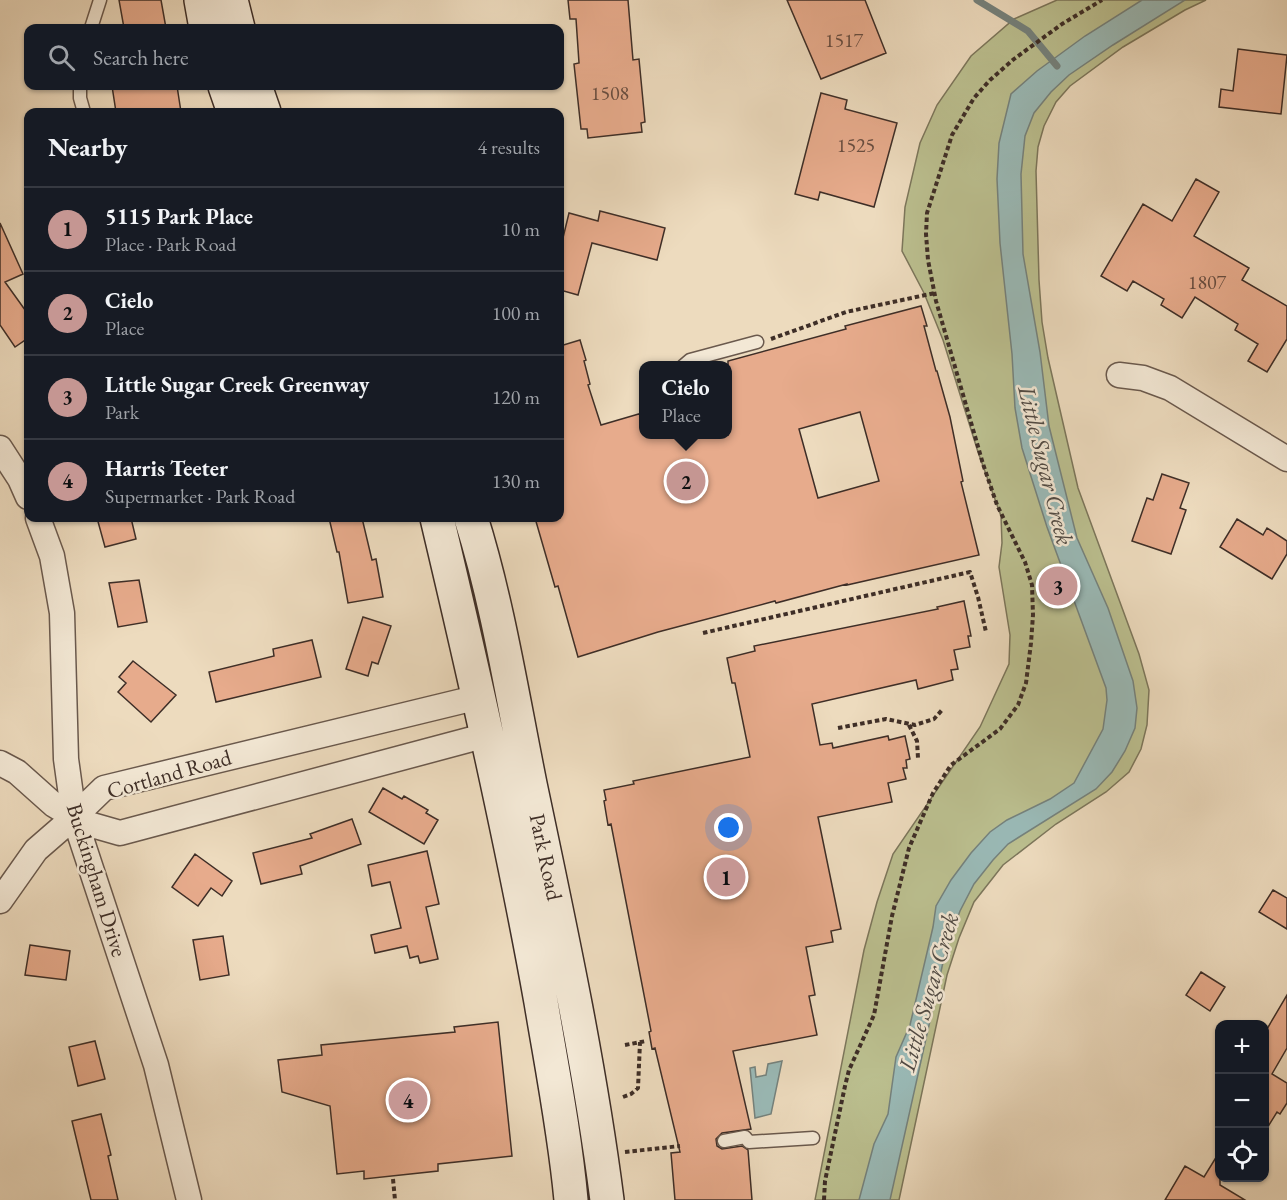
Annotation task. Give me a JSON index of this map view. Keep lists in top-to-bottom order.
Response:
{
  "streets": {
    "main road": ["Park Road"],
    "street": ["Cortland Road", "Buckingham Drive"]
  },
  "crossings": [
    ["Cortland Road", "Park Road"],
    ["Cortland Road", "Buckingham Drive"]
  ],
  "water": ["Little Sugar Creek"],
  "house_numbers": [
    "1517",
    "1508",
    "1525",
    "1807"
  ],
  "page": {
    "search": "Search here",
    "heading": ["Nearby", "4 results"],
    "list": [
      {
        "mark": "1",
        "name": "5115 Park Place",
        "note": "Place · Park Road",
        "value": "10 m"
      },
      {
        "mark": "2",
        "name": "Cielo",
        "note": "Place",
        "value": "100 m"
      },
      {
        "mark": "3",
        "name": "Little Sugar Creek Greenway",
        "note": "Park",
        "value": "120 m"
      },
      {
        "mark": "4",
        "name": "Harris Teeter",
        "note": "Supermarket · Park Road",
        "value": "130 m"
      }
    ],
    "popup": ["Cielo", "Place"],
    "pins": [
      "2",
      "3",
      "1",
      "4"
    ],
    "map_buttons": ["+", "−"]
  }
}
